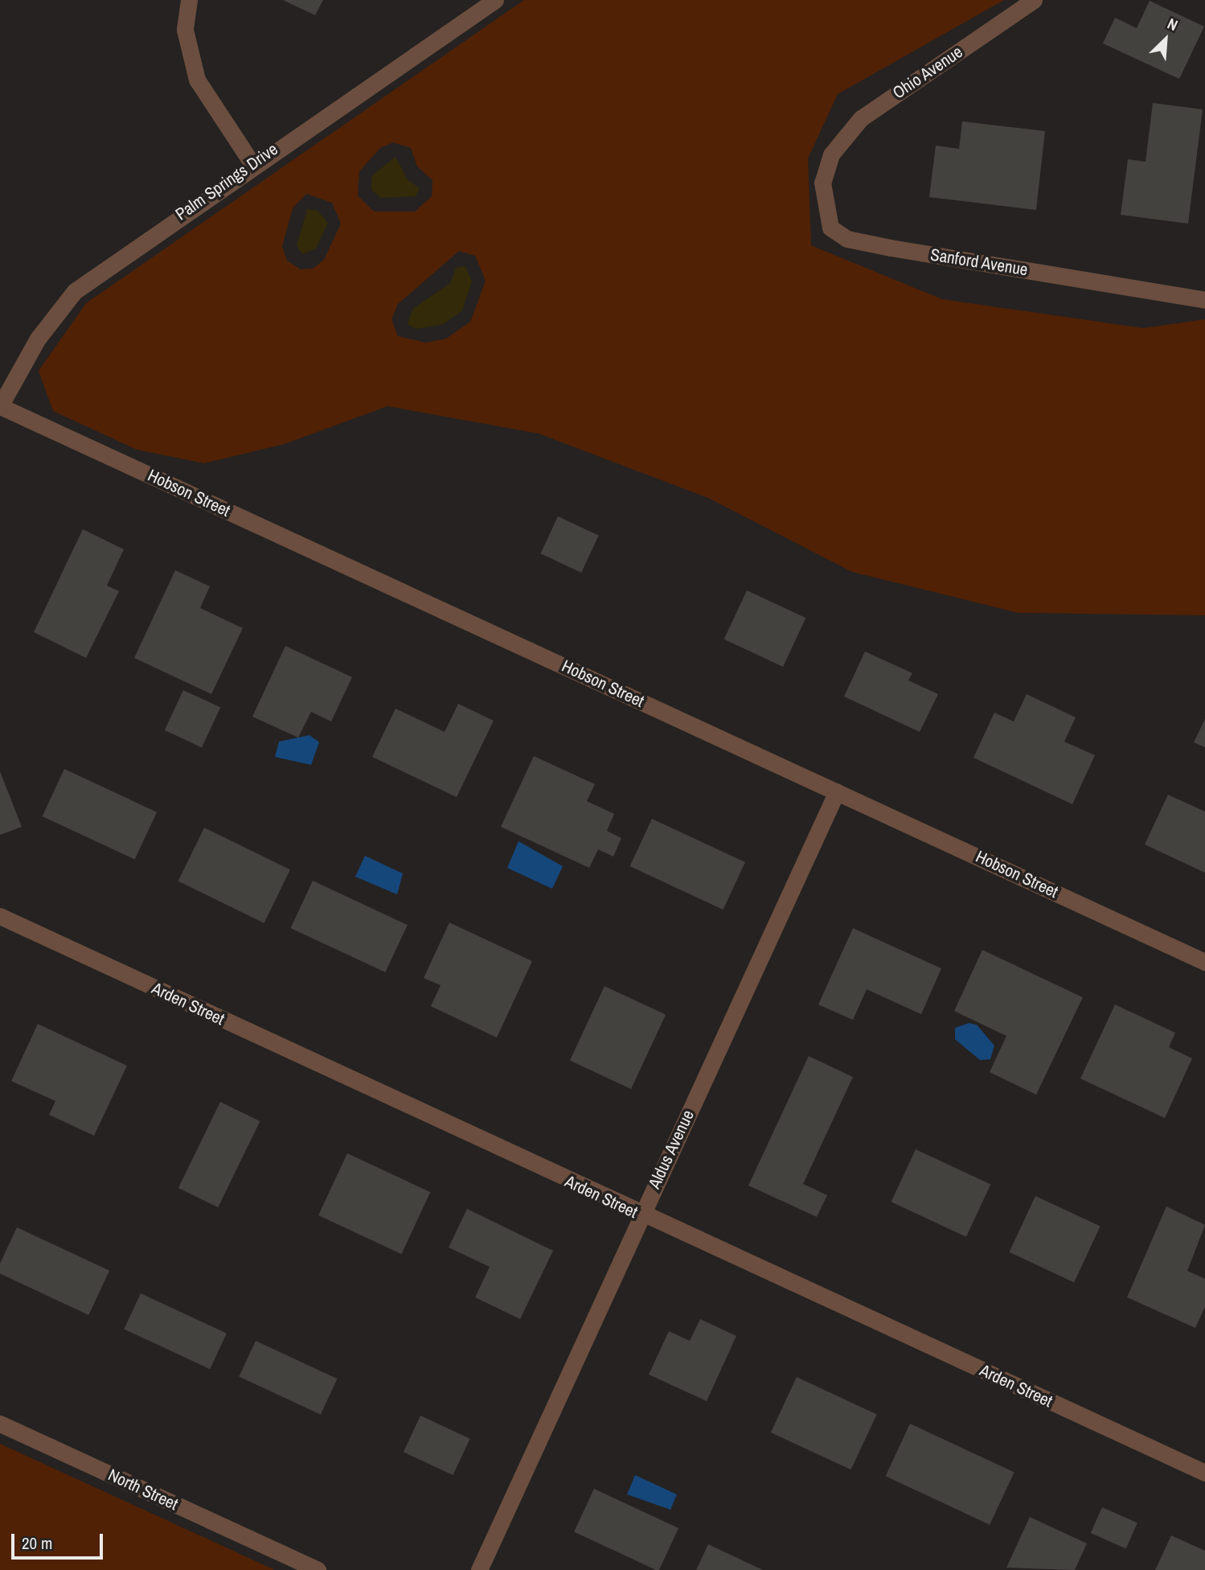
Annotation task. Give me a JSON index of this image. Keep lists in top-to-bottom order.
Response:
{
  "streets": {
    "street": [
      "Ohio Avenue",
      "Palm Springs Drive",
      "Sanford Avenue",
      "Hobson Street",
      "Arden Street",
      "Aldus Avenue",
      "North Street"
    ]
  },
  "crossings": [
    ["Ohio Avenue", "Sanford Avenue"],
    ["Palm Springs Drive", "Hobson Street"],
    ["Hobson Street", "Aldus Avenue"],
    ["Arden Street", "Aldus Avenue"]
  ],
  "scale_bar": "20 m",
  "north": "top right"
}
